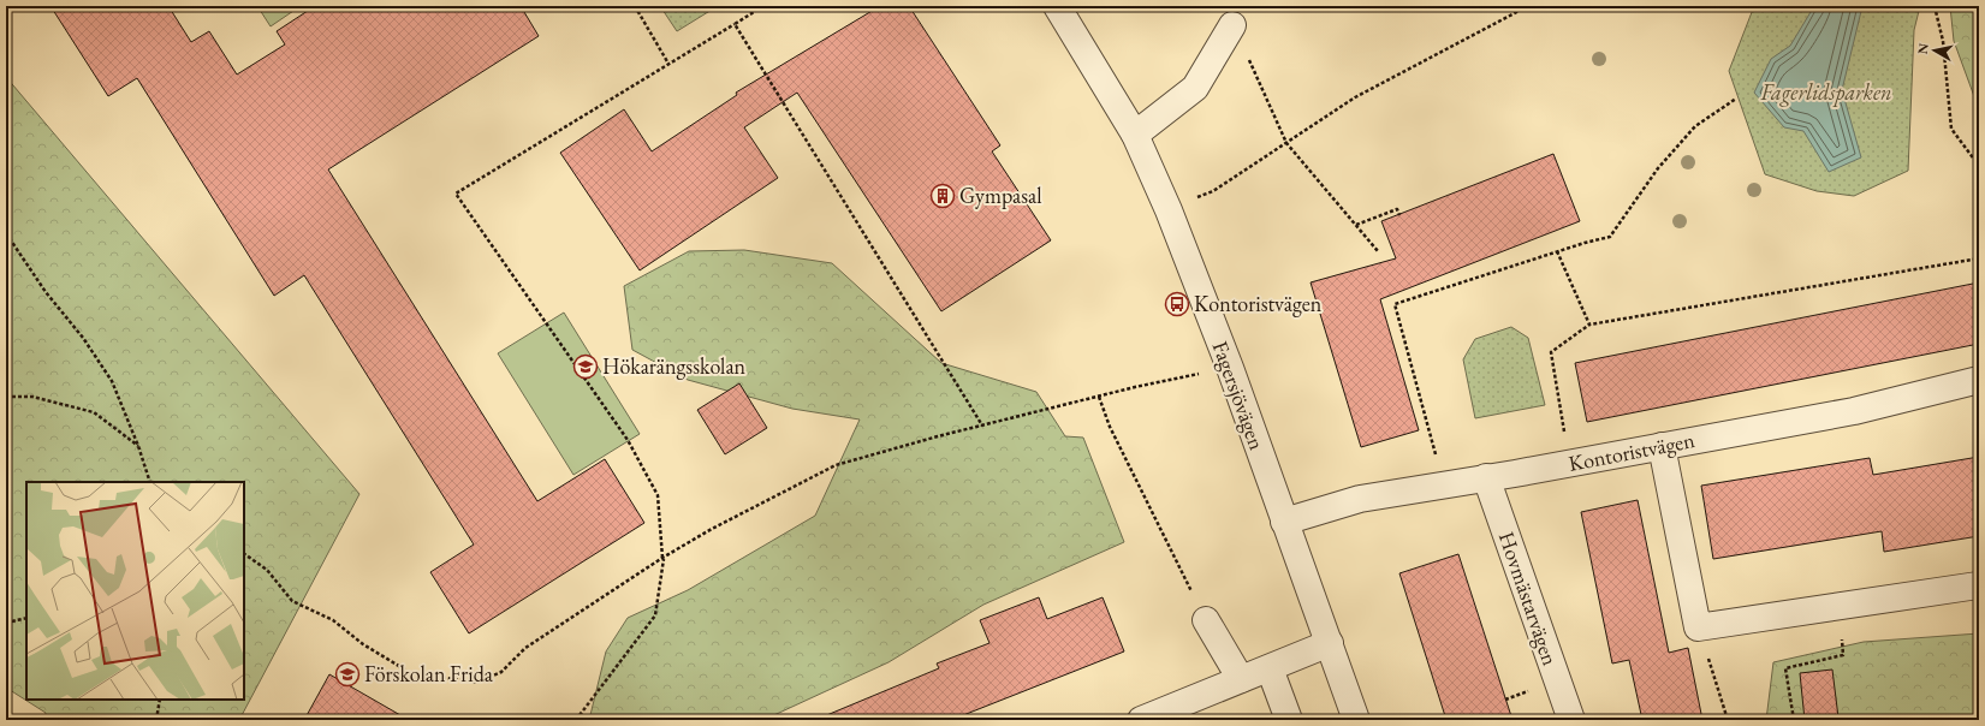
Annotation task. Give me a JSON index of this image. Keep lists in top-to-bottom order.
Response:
{
  "streets": {
    "street": ["Fagersjövägen", "Kontoristvägen", "Hovmästarvägen"]
  },
  "crossings": [
    ["Fagersjövägen", "Kontoristvägen"],
    ["Kontoristvägen", "Hovmästarvägen"]
  ],
  "parks": ["Fagerlidsparken"],
  "places": {
    "building": ["Gympasal"],
    "bus stop": ["Kontoristvägen"],
    "school or university": ["Hökarängsskolan", "Förskolan Frida"]
  },
  "north": "left"
}
